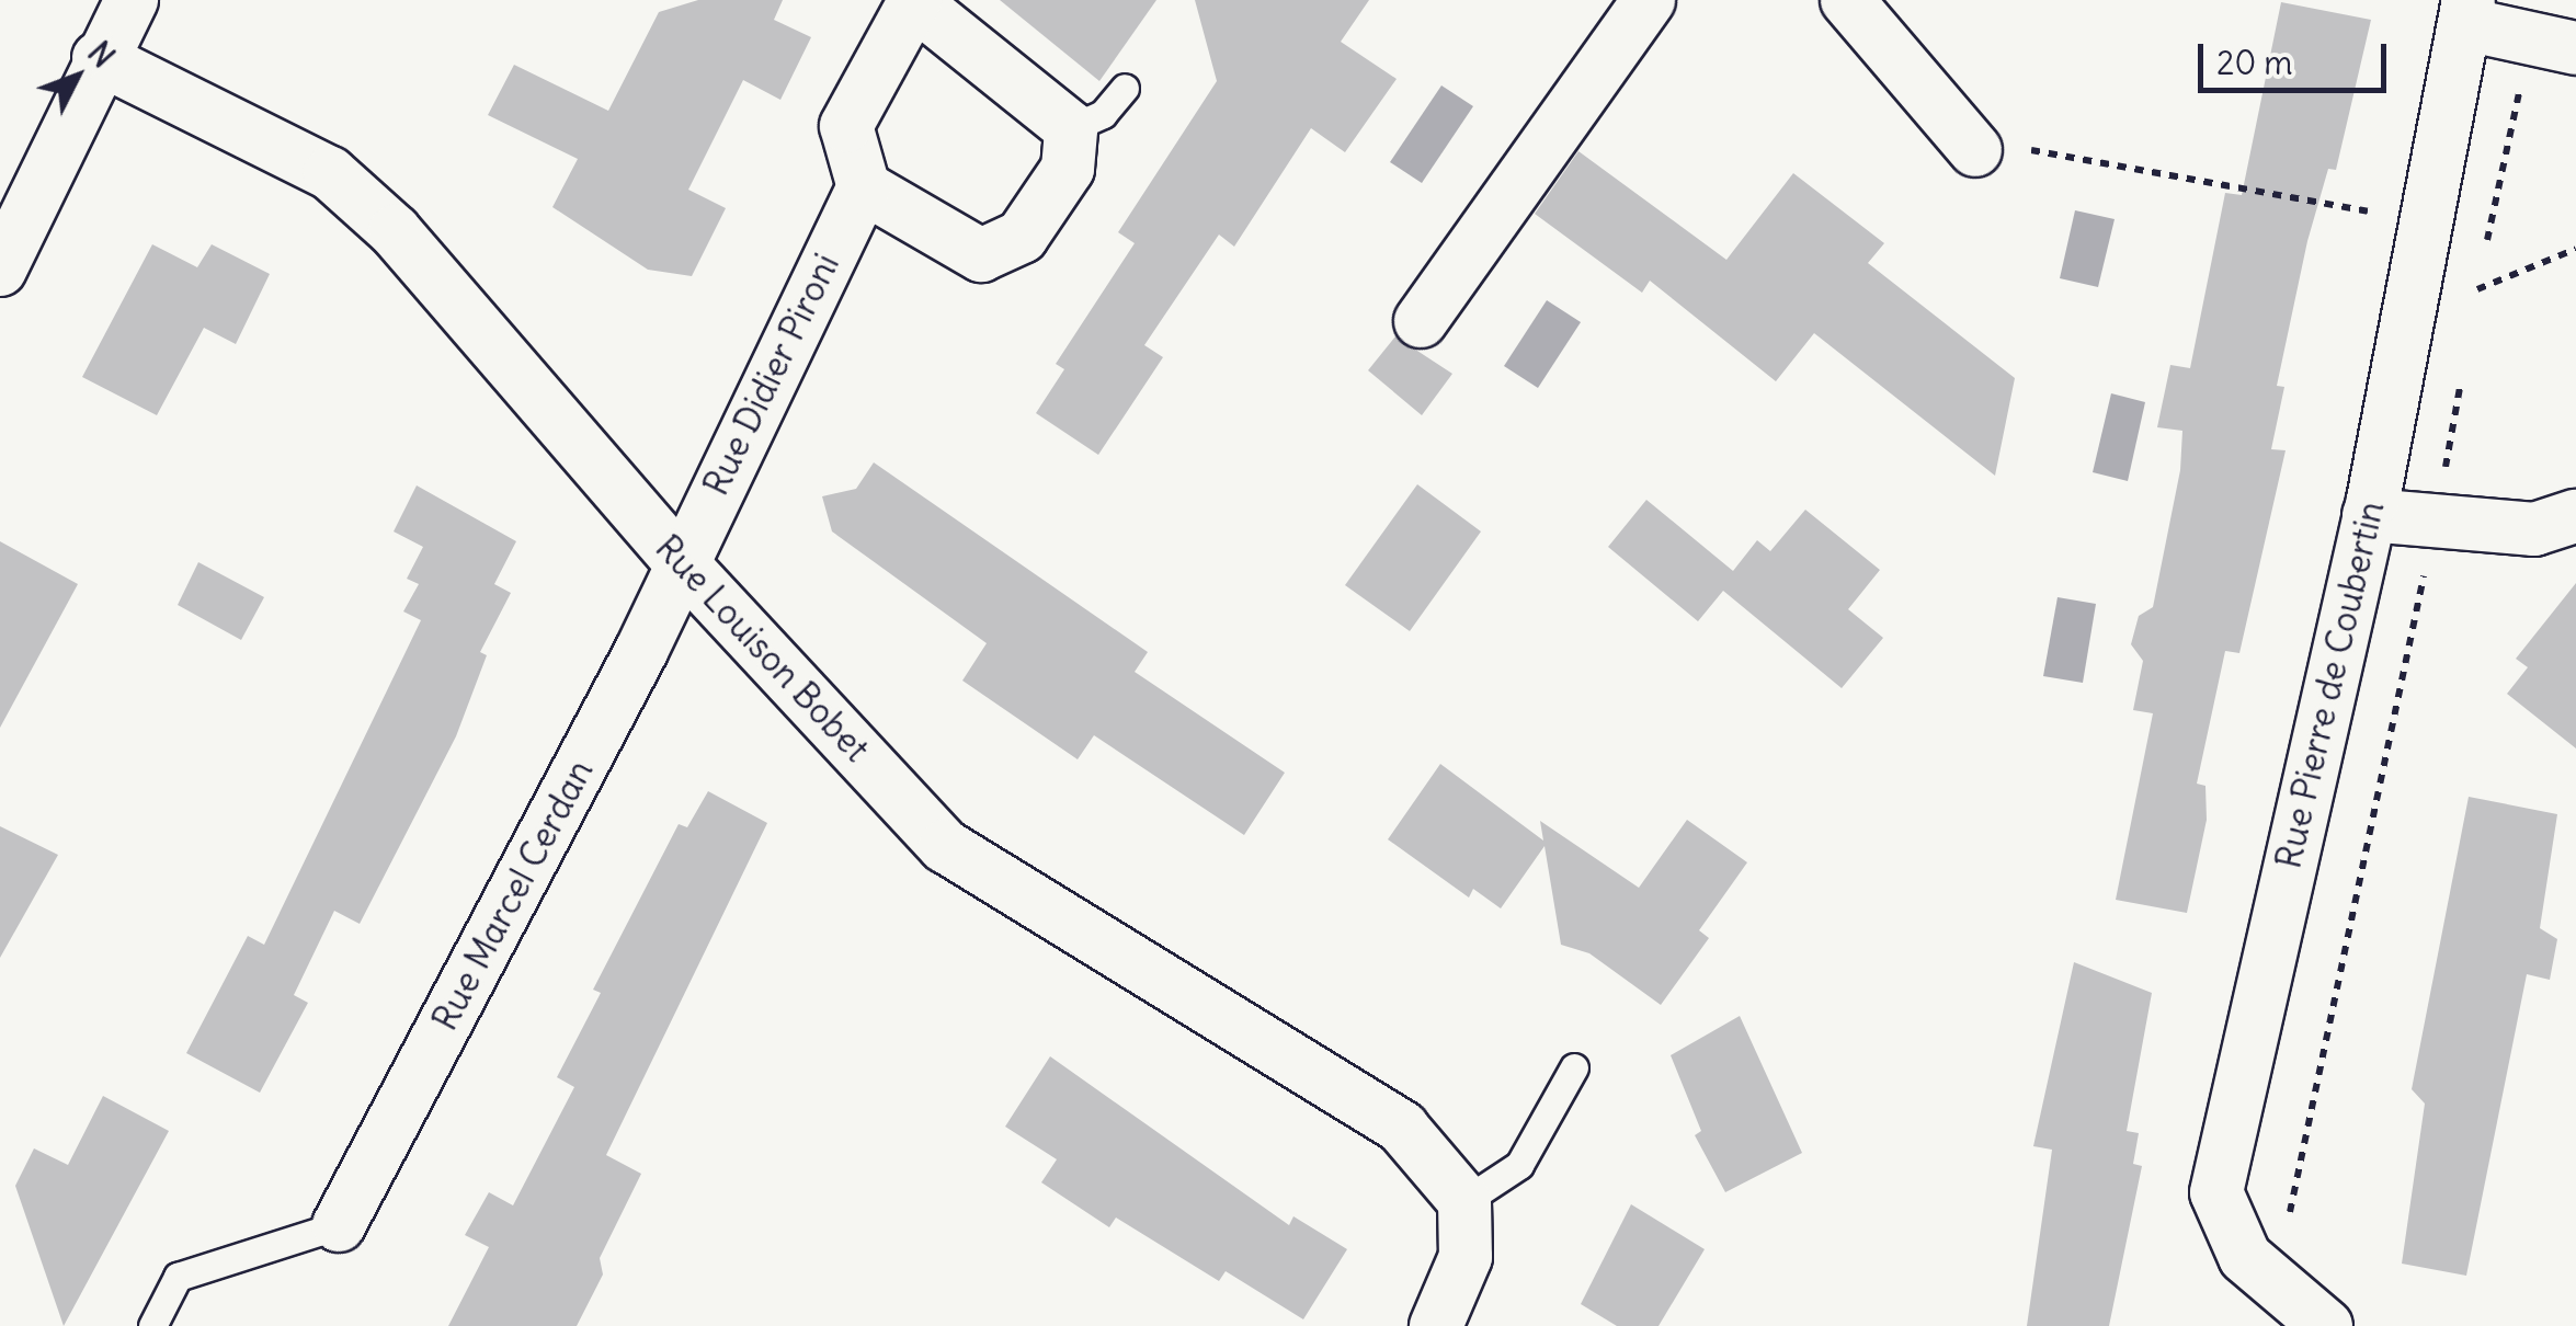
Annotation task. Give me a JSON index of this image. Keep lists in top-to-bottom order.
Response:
{
  "streets": {
    "street": [
      "Rue Didier Pironi",
      "Rue Louison Bobet",
      "Rue Pierre de Coubertin",
      "Rue Marcel Cerdan"
    ]
  },
  "crossings": [
    ["Rue Didier Pironi", "Rue Louison Bobet"],
    ["Rue Didier Pironi", "Rue Marcel Cerdan"],
    ["Rue Louison Bobet", "Rue Marcel Cerdan"]
  ],
  "scale_bar": "20 m",
  "north": "top right"
}
